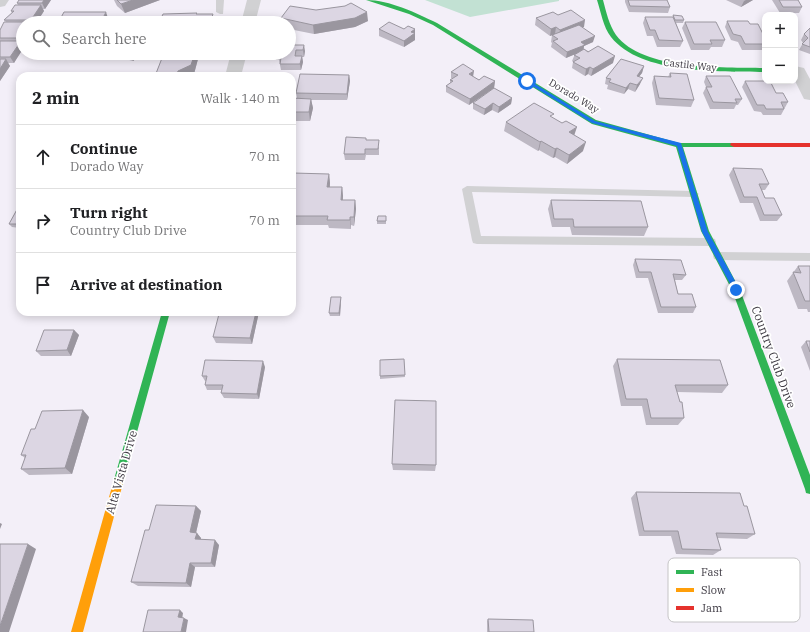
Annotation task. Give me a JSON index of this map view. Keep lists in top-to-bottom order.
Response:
{
  "streets": {
    "street": [
      "Castile Way",
      "Dorado Way",
      "Country Club Drive",
      "Alta Vista Drive"
    ]
  },
  "crossings": [
    ["Dorado Way", "Country Club Drive"]
  ],
  "legend": ["Fast", "Slow", "Jam"],
  "page": {
    "map_buttons": ["+", "−"],
    "search": "Search here",
    "heading": ["2 min", "Walk · 140 m"],
    "list": [
      ["Continue", "Dorado Way", "70 m"],
      ["Turn right", "Country Club Drive", "70 m"],
      "Arrive at destination"
    ]
  }
}
